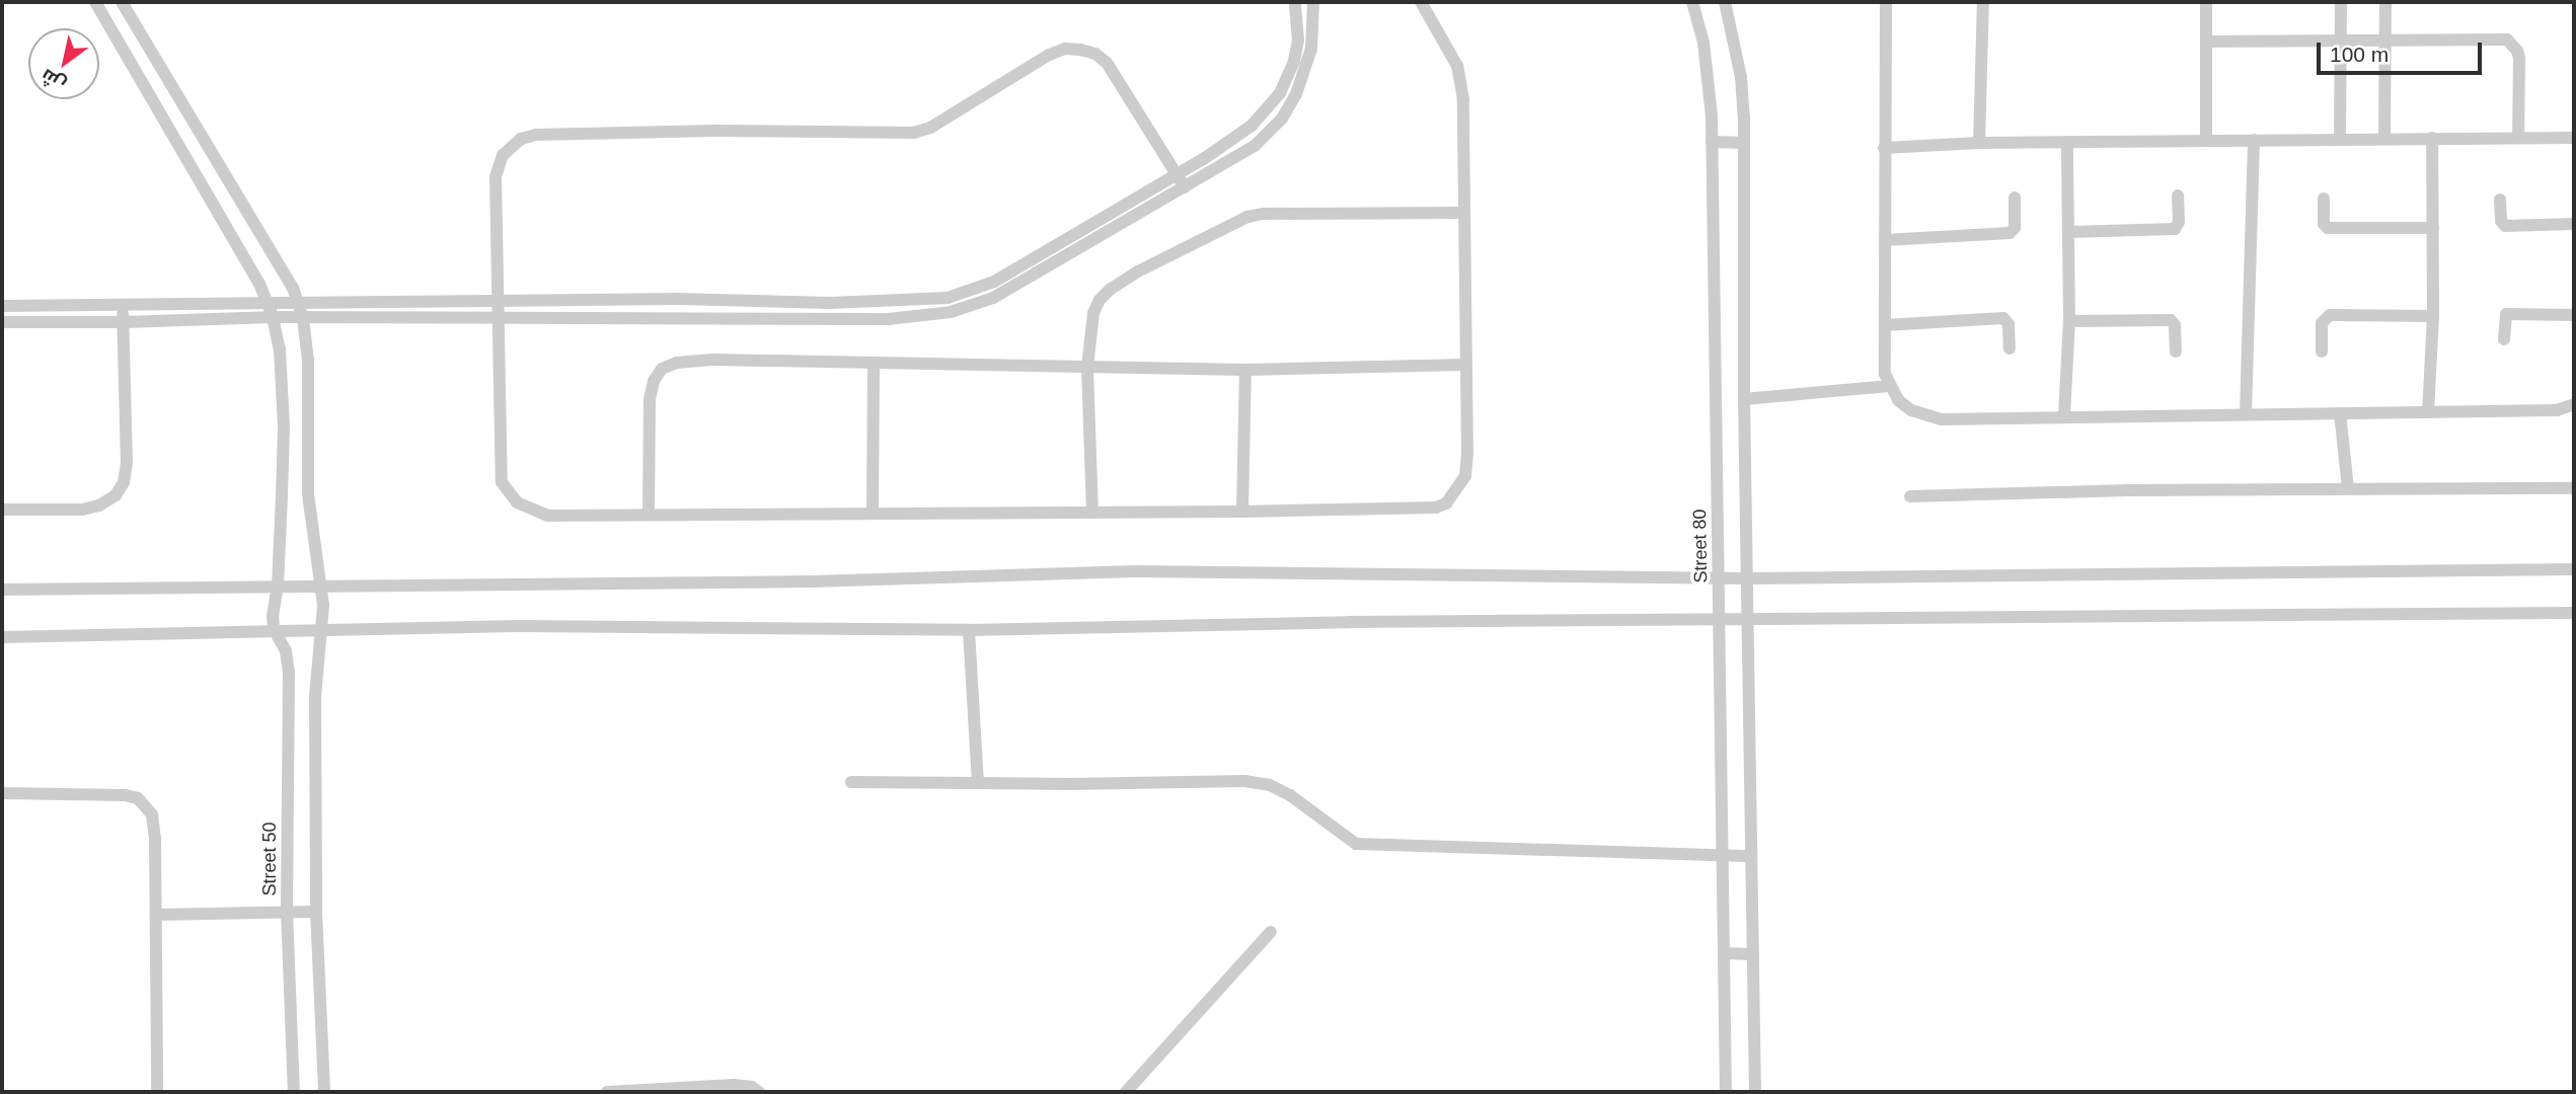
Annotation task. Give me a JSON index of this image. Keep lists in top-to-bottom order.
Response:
{
  "streets": {
    "street": ["Street 80", "Street 50"]
  },
  "scale_bar": "100 m",
  "north": "bottom left"
}
